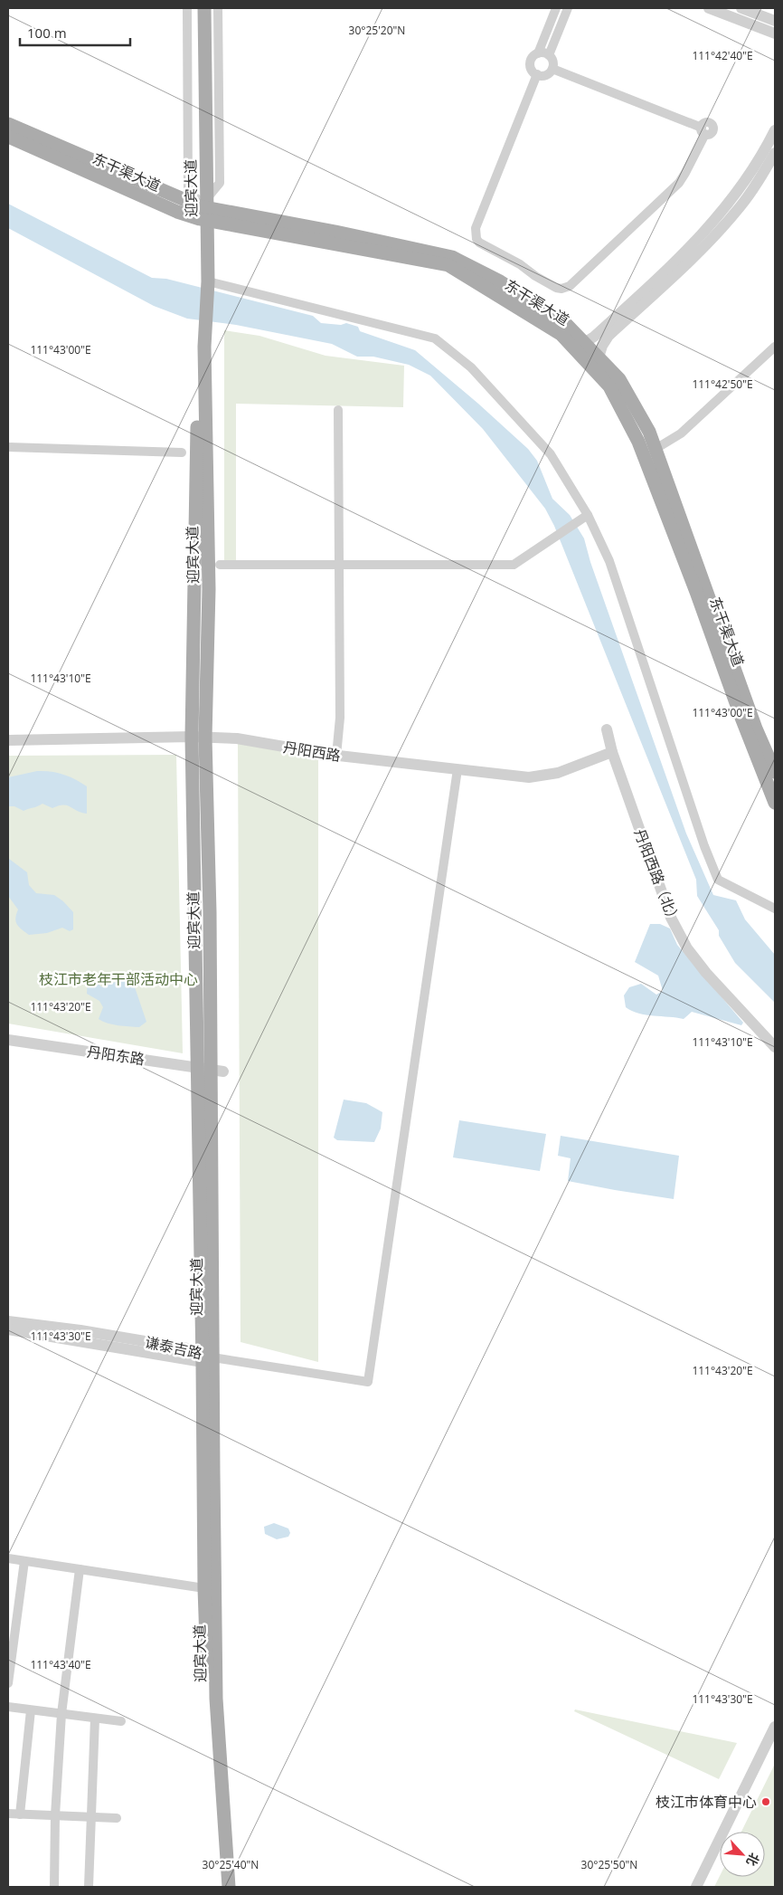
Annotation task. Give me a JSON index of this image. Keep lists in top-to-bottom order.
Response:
{
  "streets": {
    "main road": ["东干渠大道", "迎宾大道"],
    "street": [
      "丹阳西路",
      "丹阳西路（北）",
      "丹阳东路",
      "谦泰吉路"
    ]
  },
  "crossings": [
    ["东干渠大道", "迎宾大道"],
    ["迎宾大道", "丹阳西路"],
    ["迎宾大道", "丹阳东路"],
    ["迎宾大道", "谦泰吉路"],
    ["丹阳西路", "丹阳西路（北）"]
  ],
  "parks": ["枝江市老年干部活动中心"],
  "places": ["枝江市体育中心"],
  "scale_bar": "100 m",
  "north": "bottom right",
  "coordinates": [
    "30°25'20\"N",
    "111°42'40\"E",
    "111°43'00\"E",
    "111°42'50\"E",
    "111°43'10\"E",
    "111°43'20\"E",
    "111°43'30\"E",
    "111°43'40\"E",
    "30°25'40\"N",
    "30°25'50\"N"
  ]
}
